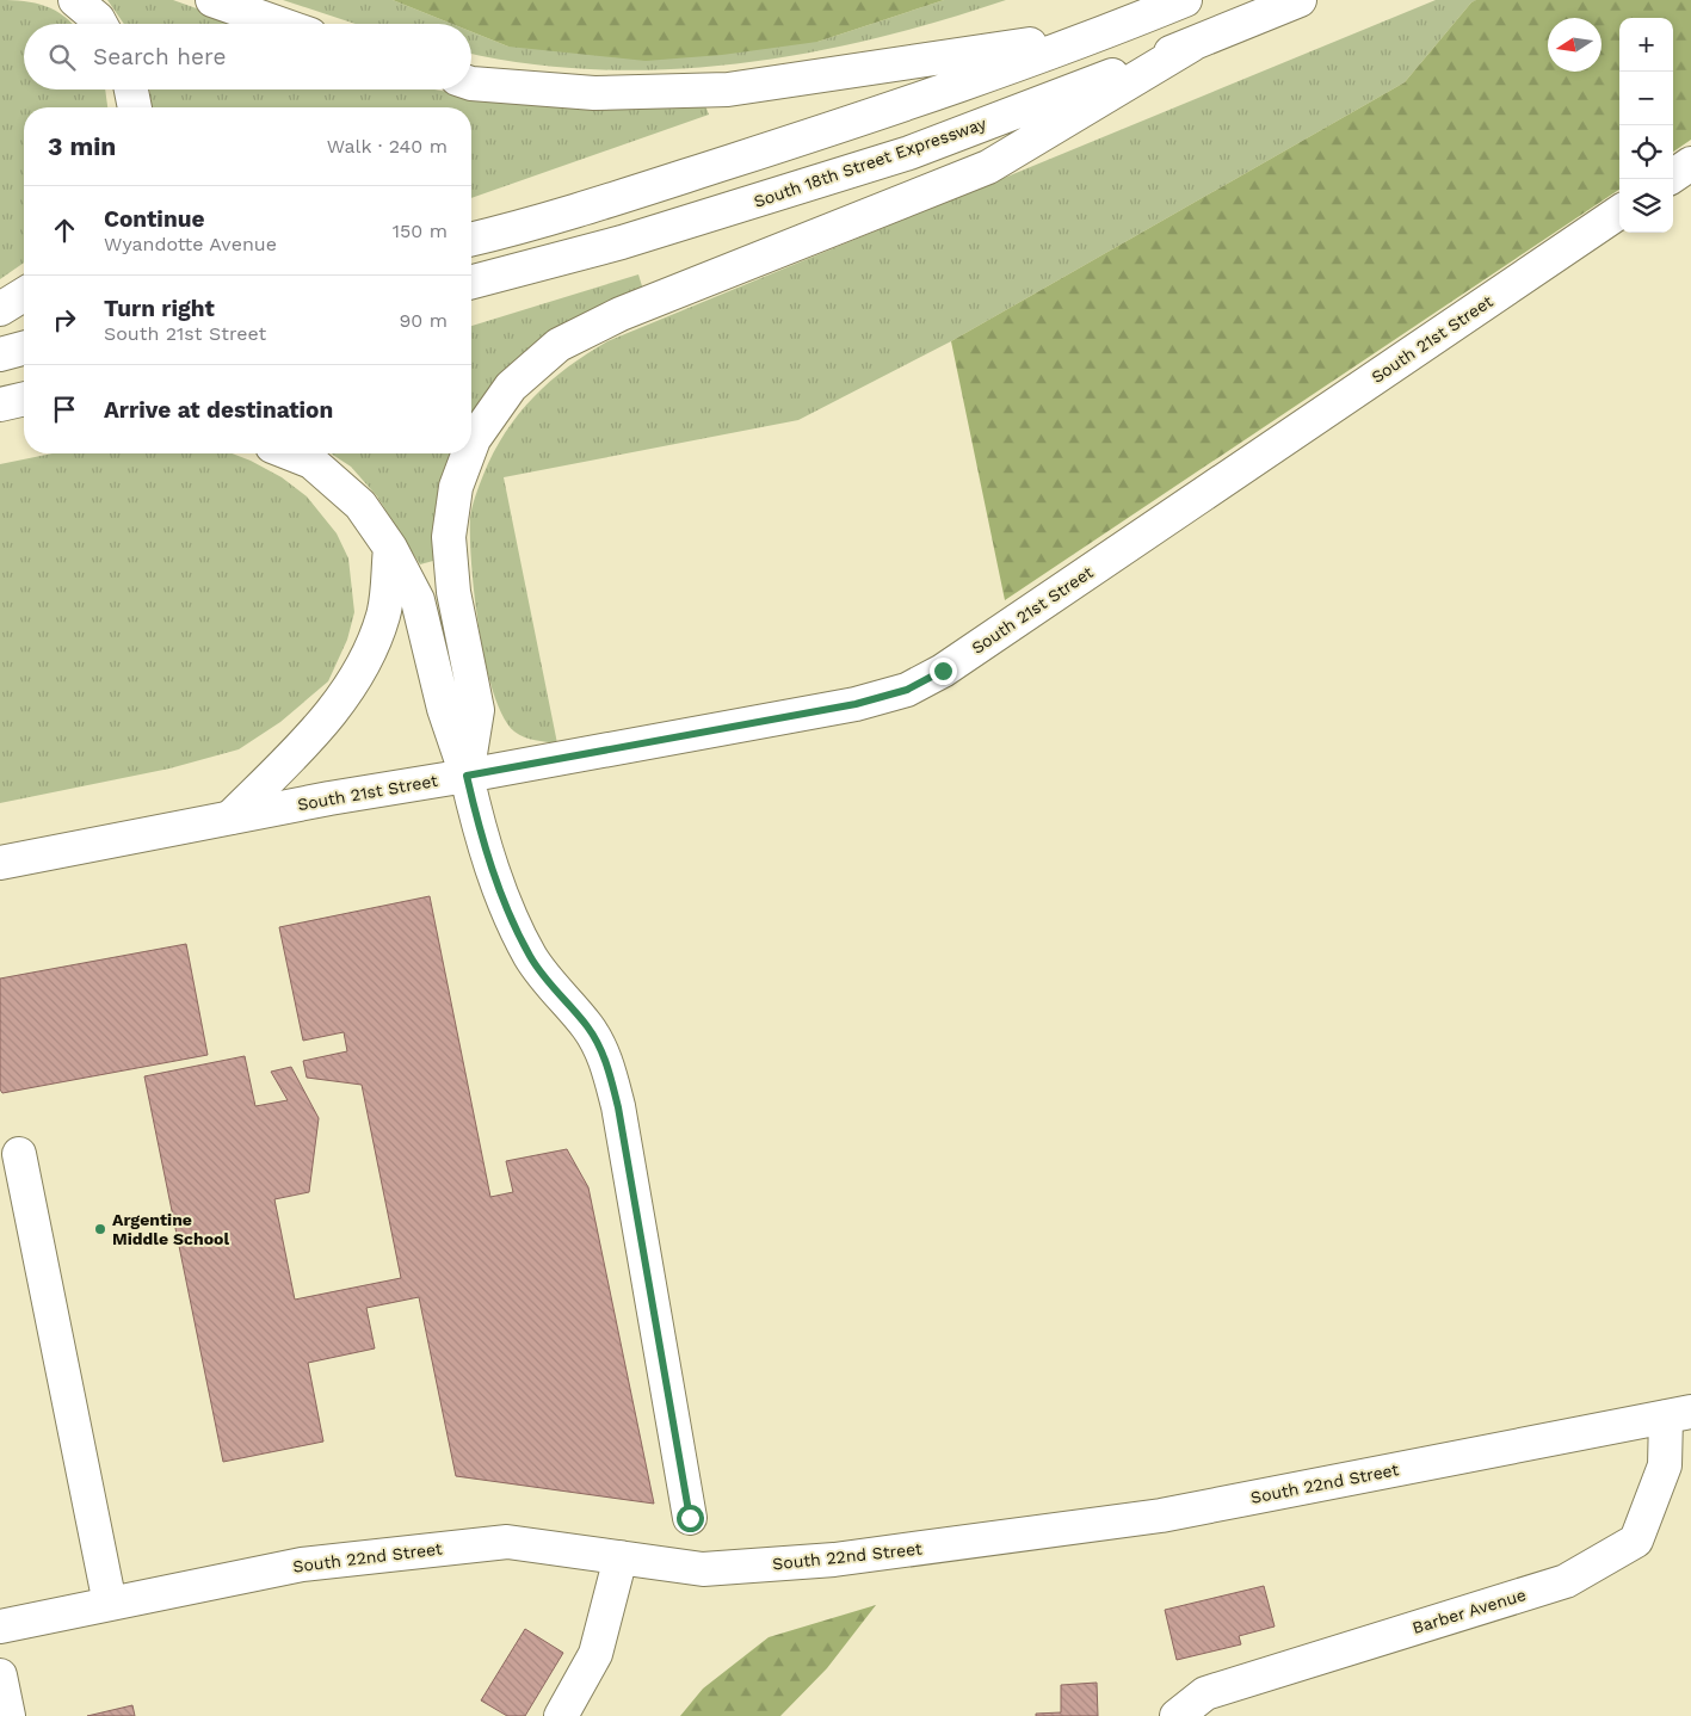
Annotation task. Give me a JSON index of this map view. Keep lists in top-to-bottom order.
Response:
{
  "streets": {
    "main road": [
      "South 18th Street Expressway",
      "South 21st Street",
      "South 22nd Street",
      "Barber Avenue"
    ]
  },
  "crossings": [
    ["South 22nd Street", "Barber Avenue"]
  ],
  "places": ["Argentine Middle School"],
  "north": "left",
  "page": {
    "map_buttons": ["+", "−"],
    "search": "Search here",
    "heading": ["3 min", "Walk · 240 m"],
    "list": [
      ["Continue", "Wyandotte Avenue", "150 m"],
      ["Turn right", "South 21st Street", "90 m"],
      "Arrive at destination"
    ]
  }
}
